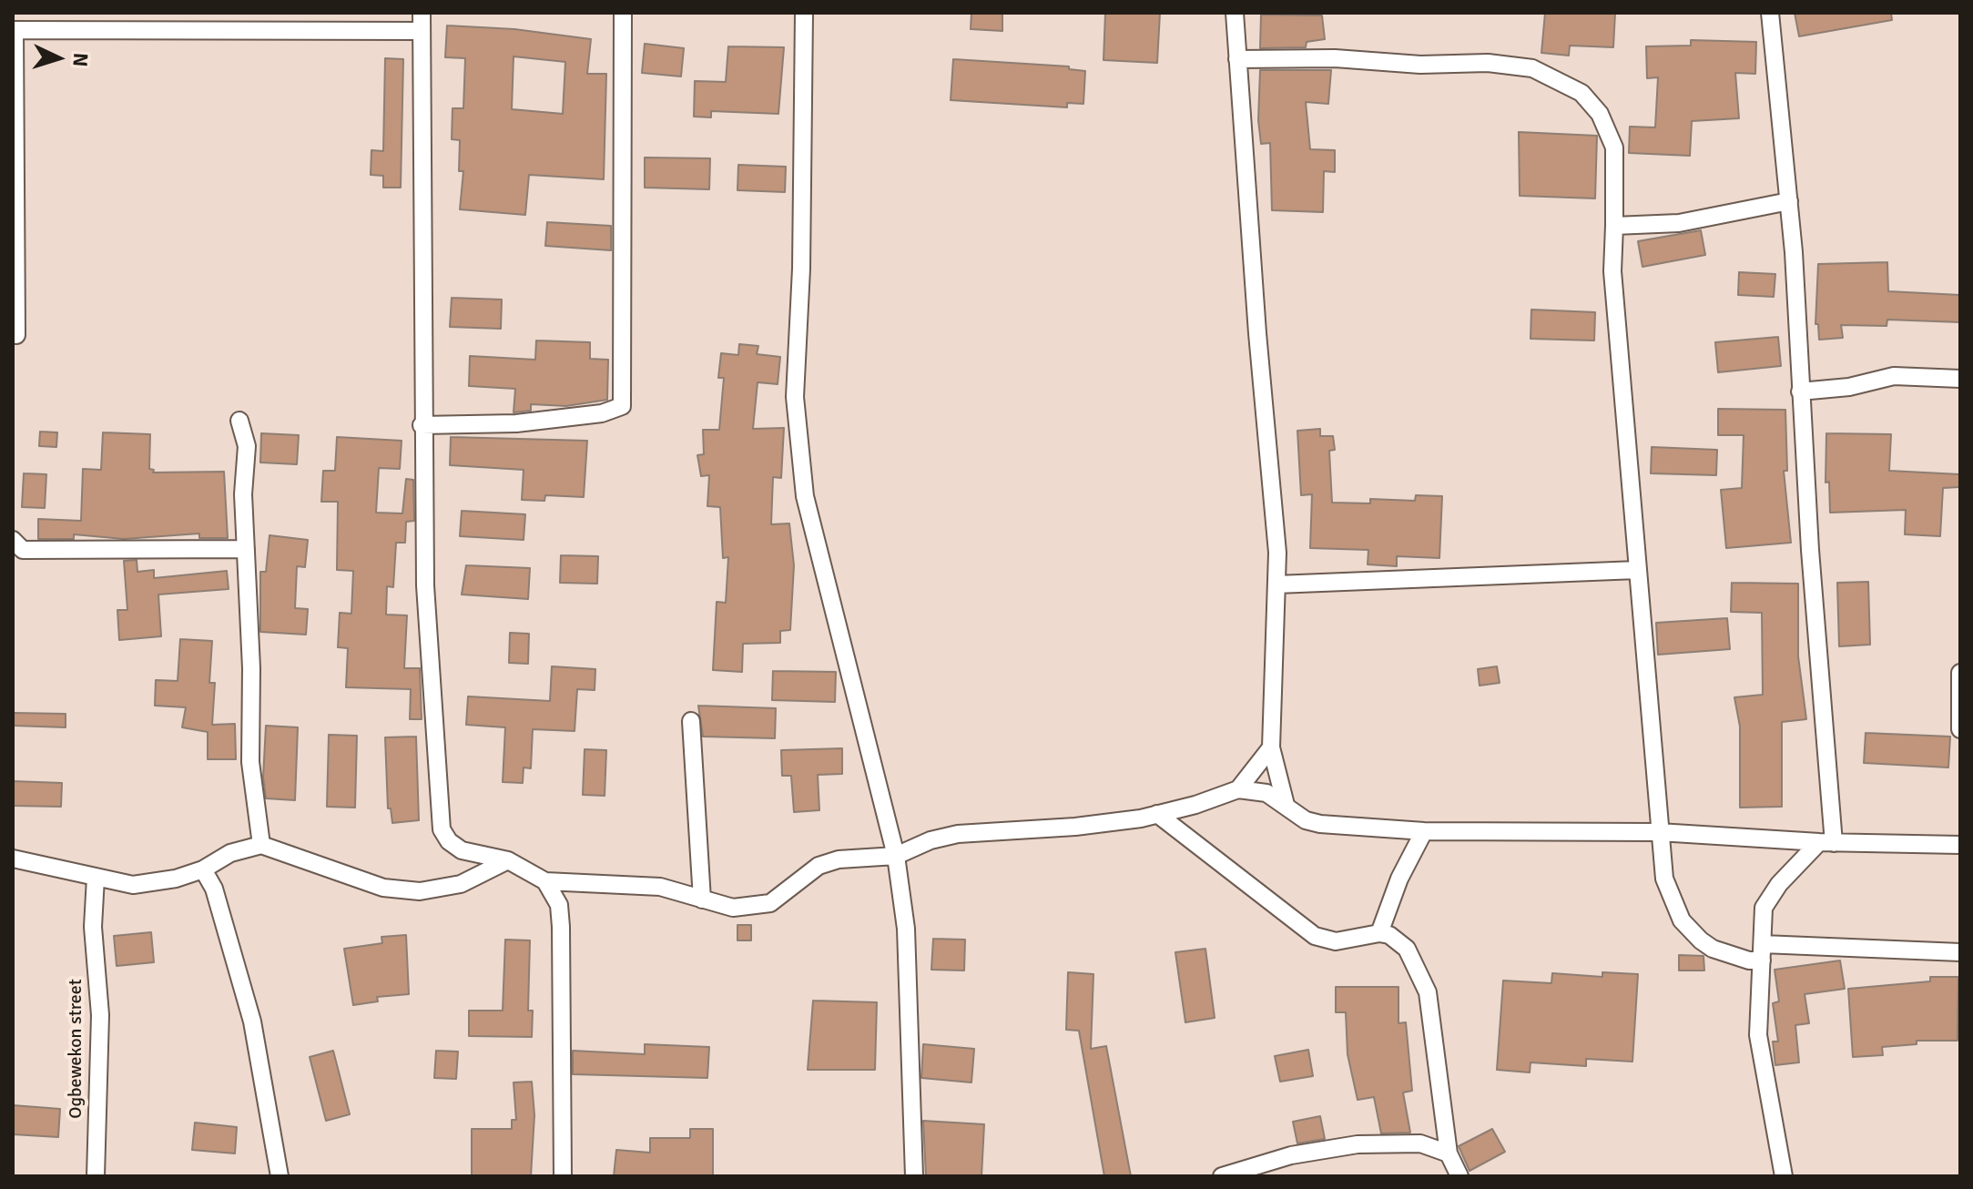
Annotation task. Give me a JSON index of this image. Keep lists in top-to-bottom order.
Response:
{
  "streets": {
    "street": ["Ogbewekon street"]
  },
  "north": "right"
}
